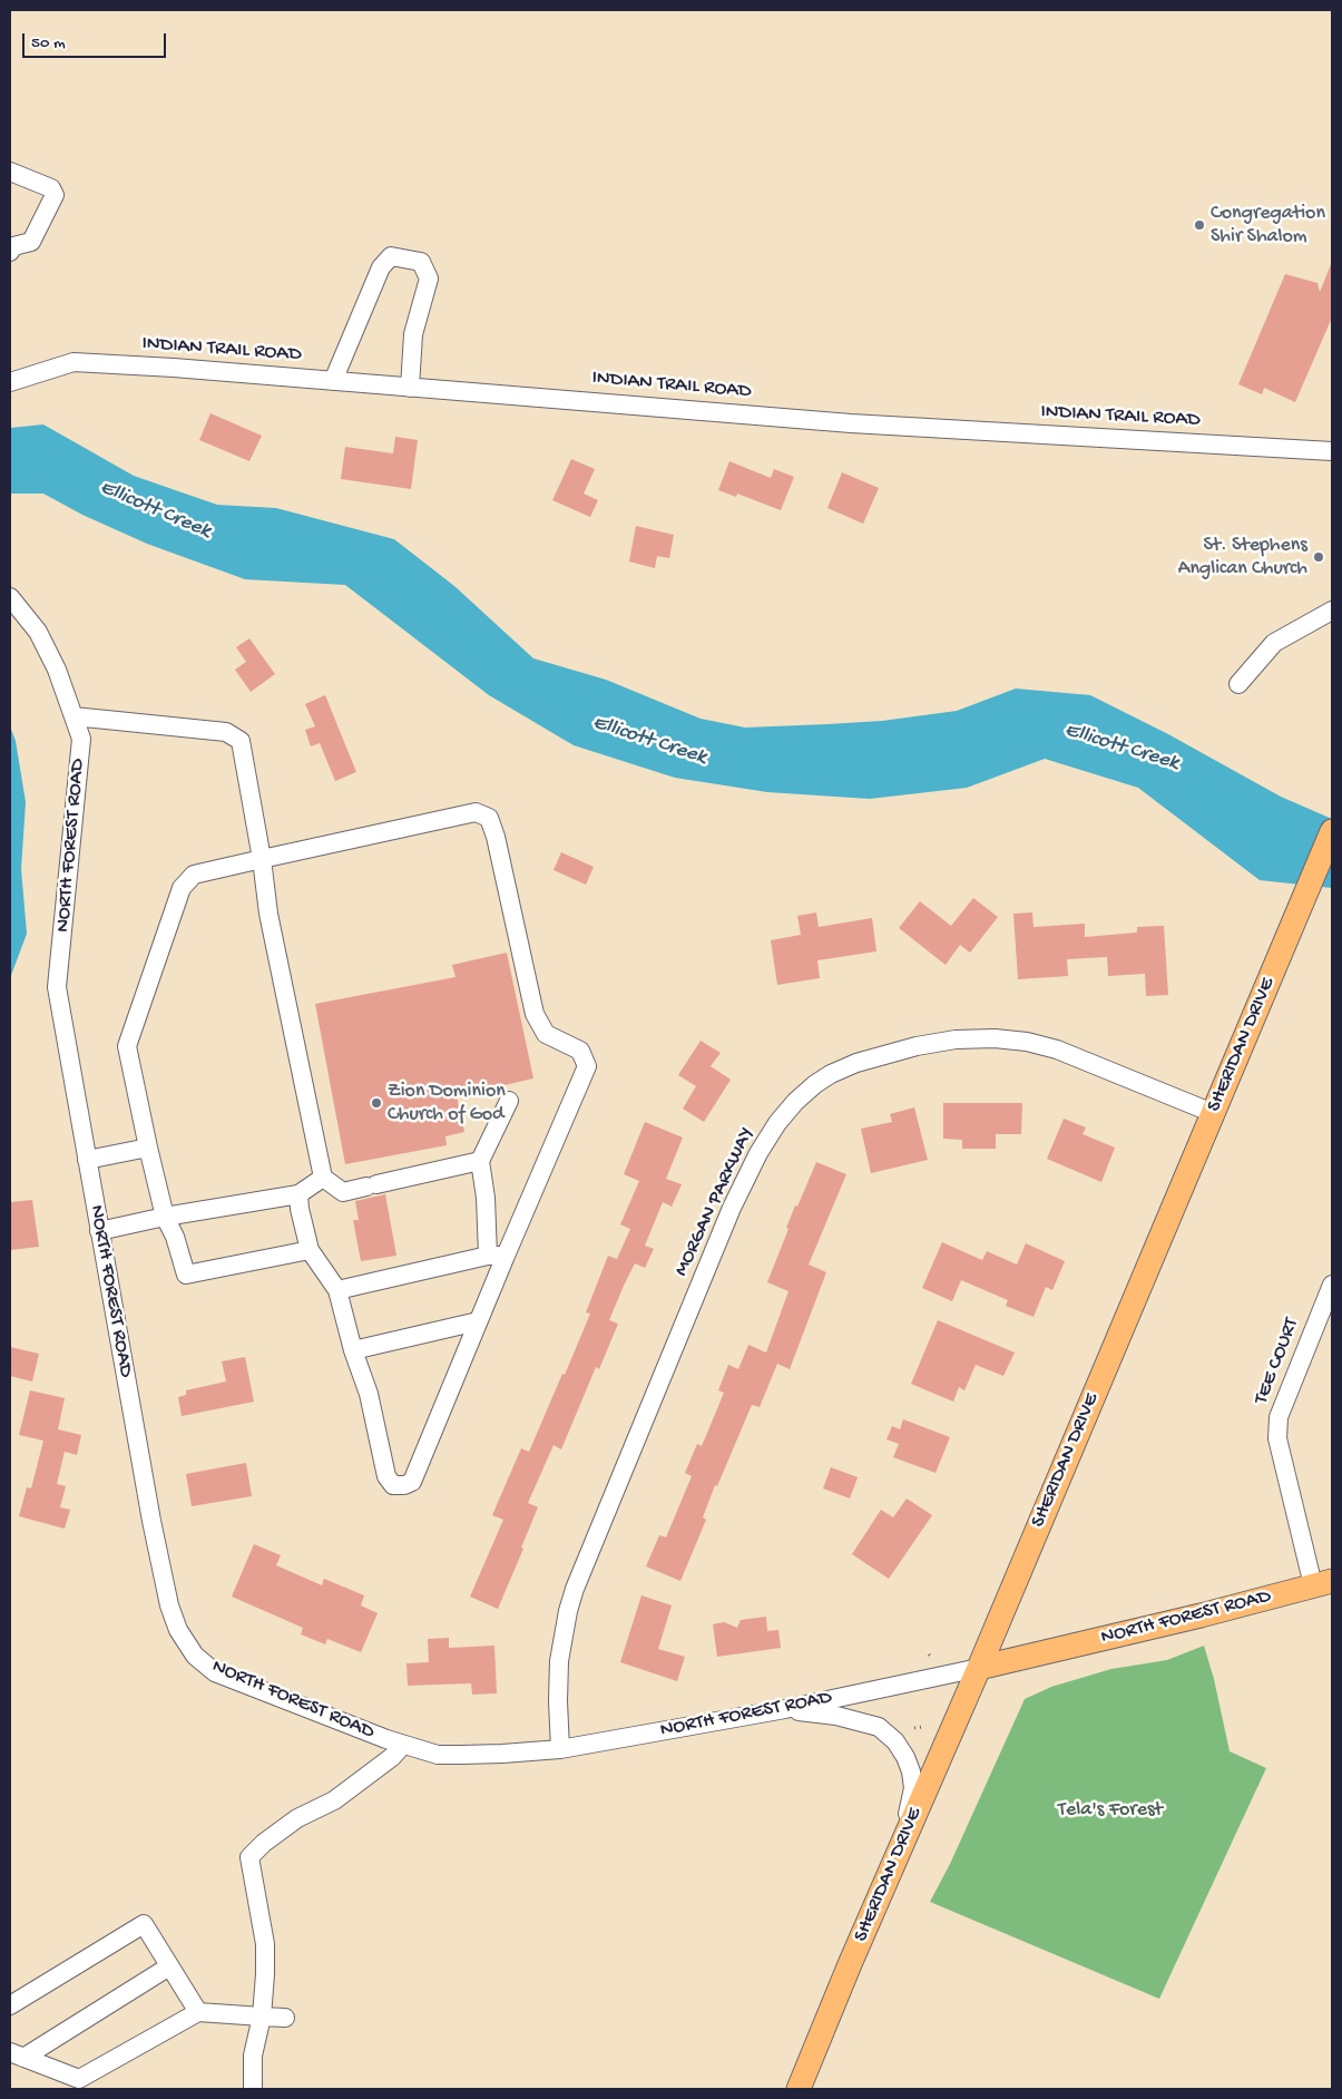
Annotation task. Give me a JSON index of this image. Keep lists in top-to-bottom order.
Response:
{
  "streets": {
    "main road": ["NORTH FOREST ROAD", "SHERIDAN DRIVE"],
    "street": ["INDIAN TRAIL ROAD", "MORGAN PARKWAY", "TEE COURT"]
  },
  "crossings": [
    ["NORTH FOREST ROAD", "SHERIDAN DRIVE"],
    ["NORTH FOREST ROAD", "MORGAN PARKWAY"],
    ["NORTH FOREST ROAD", "TEE COURT"],
    ["SHERIDAN DRIVE", "MORGAN PARKWAY"]
  ],
  "water": ["Ellicott Creek"],
  "parks": ["Tela's Forest"],
  "places": ["Congregation Shir Shalom", "St. Stephens Anglican Church", "Zion Dominion Church of God"],
  "scale_bar": "50 m"
}
